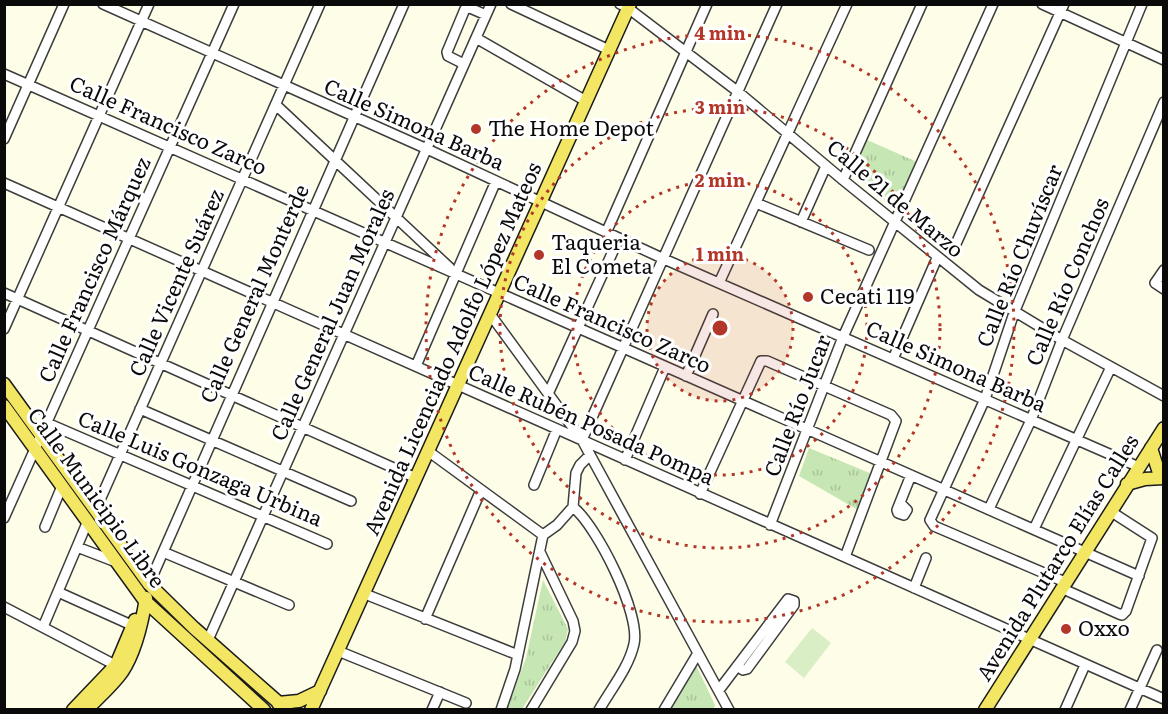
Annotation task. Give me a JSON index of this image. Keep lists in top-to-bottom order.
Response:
{
  "streets": {
    "main road": [
      "Calle General Monterde",
      "Avenida Licenciado Adolfo López Mateos",
      "Calle Municipio Libre",
      "Avenida Plutarco Elías Calles"
    ],
    "street": [
      "Calle Simona Barba",
      "Calle Francisco Zarco",
      "Calle 21 de Marzo",
      "Calle Río Chuvíscar",
      "Calle Francisco Márquez",
      "Calle Río Conchos",
      "Calle Vicente Suárez",
      "Calle General Juan Morales",
      "Calle Río Jucar",
      "Calle Rubén Posada Pompa",
      "Calle Luis Gonzaga Urbina"
    ]
  },
  "crossings": [
    ["Calle Simona Barba", "Calle Río Chuvíscar"],
    ["Calle Simona Barba", "Calle Francisco Márquez"],
    ["Calle Simona Barba", "Calle Río Conchos"],
    ["Calle Simona Barba", "Calle Vicente Suárez"],
    ["Calle Simona Barba", "Calle General Monterde"],
    ["Calle Simona Barba", "Calle General Juan Morales"],
    ["Calle Simona Barba", "Avenida Licenciado Adolfo López Mateos"],
    ["Calle Simona Barba", "Calle Río Jucar"],
    ["Calle Simona Barba", "Avenida Plutarco Elías Calles"],
    ["Calle Francisco Zarco", "Calle Río Chuvíscar"],
    ["Calle Francisco Zarco", "Calle Francisco Márquez"],
    ["Calle Francisco Zarco", "Calle Río Conchos"],
    ["Calle Francisco Zarco", "Calle Vicente Suárez"],
    ["Calle Francisco Zarco", "Calle General Monterde"],
    ["Calle Francisco Zarco", "Calle General Juan Morales"],
    ["Calle Francisco Zarco", "Avenida Licenciado Adolfo López Mateos"],
    ["Calle Francisco Zarco", "Calle Río Jucar"],
    ["Calle Francisco Zarco", "Avenida Plutarco Elías Calles"],
    ["Calle 21 de Marzo", "Calle Río Chuvíscar"],
    ["Calle 21 de Marzo", "Calle Río Conchos"],
    ["Calle 21 de Marzo", "Avenida Licenciado Adolfo López Mateos"],
    ["Calle 21 de Marzo", "Calle Río Jucar"],
    ["Calle Río Chuvíscar", "Avenida Plutarco Elías Calles"],
    ["Calle Francisco Márquez", "Calle Rubén Posada Pompa"],
    ["Calle Francisco Márquez", "Calle Luis Gonzaga Urbina"],
    ["Calle Francisco Márquez", "Calle Municipio Libre"],
    ["Calle Vicente Suárez", "Calle Rubén Posada Pompa"],
    ["Calle Vicente Suárez", "Calle Luis Gonzaga Urbina"],
    ["Calle General Monterde", "Calle Rubén Posada Pompa"],
    ["Calle General Monterde", "Calle Luis Gonzaga Urbina"],
    ["Calle General Monterde", "Calle Municipio Libre"],
    ["Calle General Juan Morales", "Calle Rubén Posada Pompa"],
    ["Calle General Juan Morales", "Calle Luis Gonzaga Urbina"],
    ["Avenida Licenciado Adolfo López Mateos", "Calle Rubén Posada Pompa"],
    ["Calle Río Jucar", "Calle Rubén Posada Pompa"],
    ["Calle Rubén Posada Pompa", "Avenida Plutarco Elías Calles"]
  ],
  "places": [
    "The Home Depot",
    "Taqueria El Cometa",
    "Cecati 119",
    "Oxxo"
  ],
  "rings": [
    "4 min",
    "3 min",
    "2 min",
    "1 min"
  ]
}
